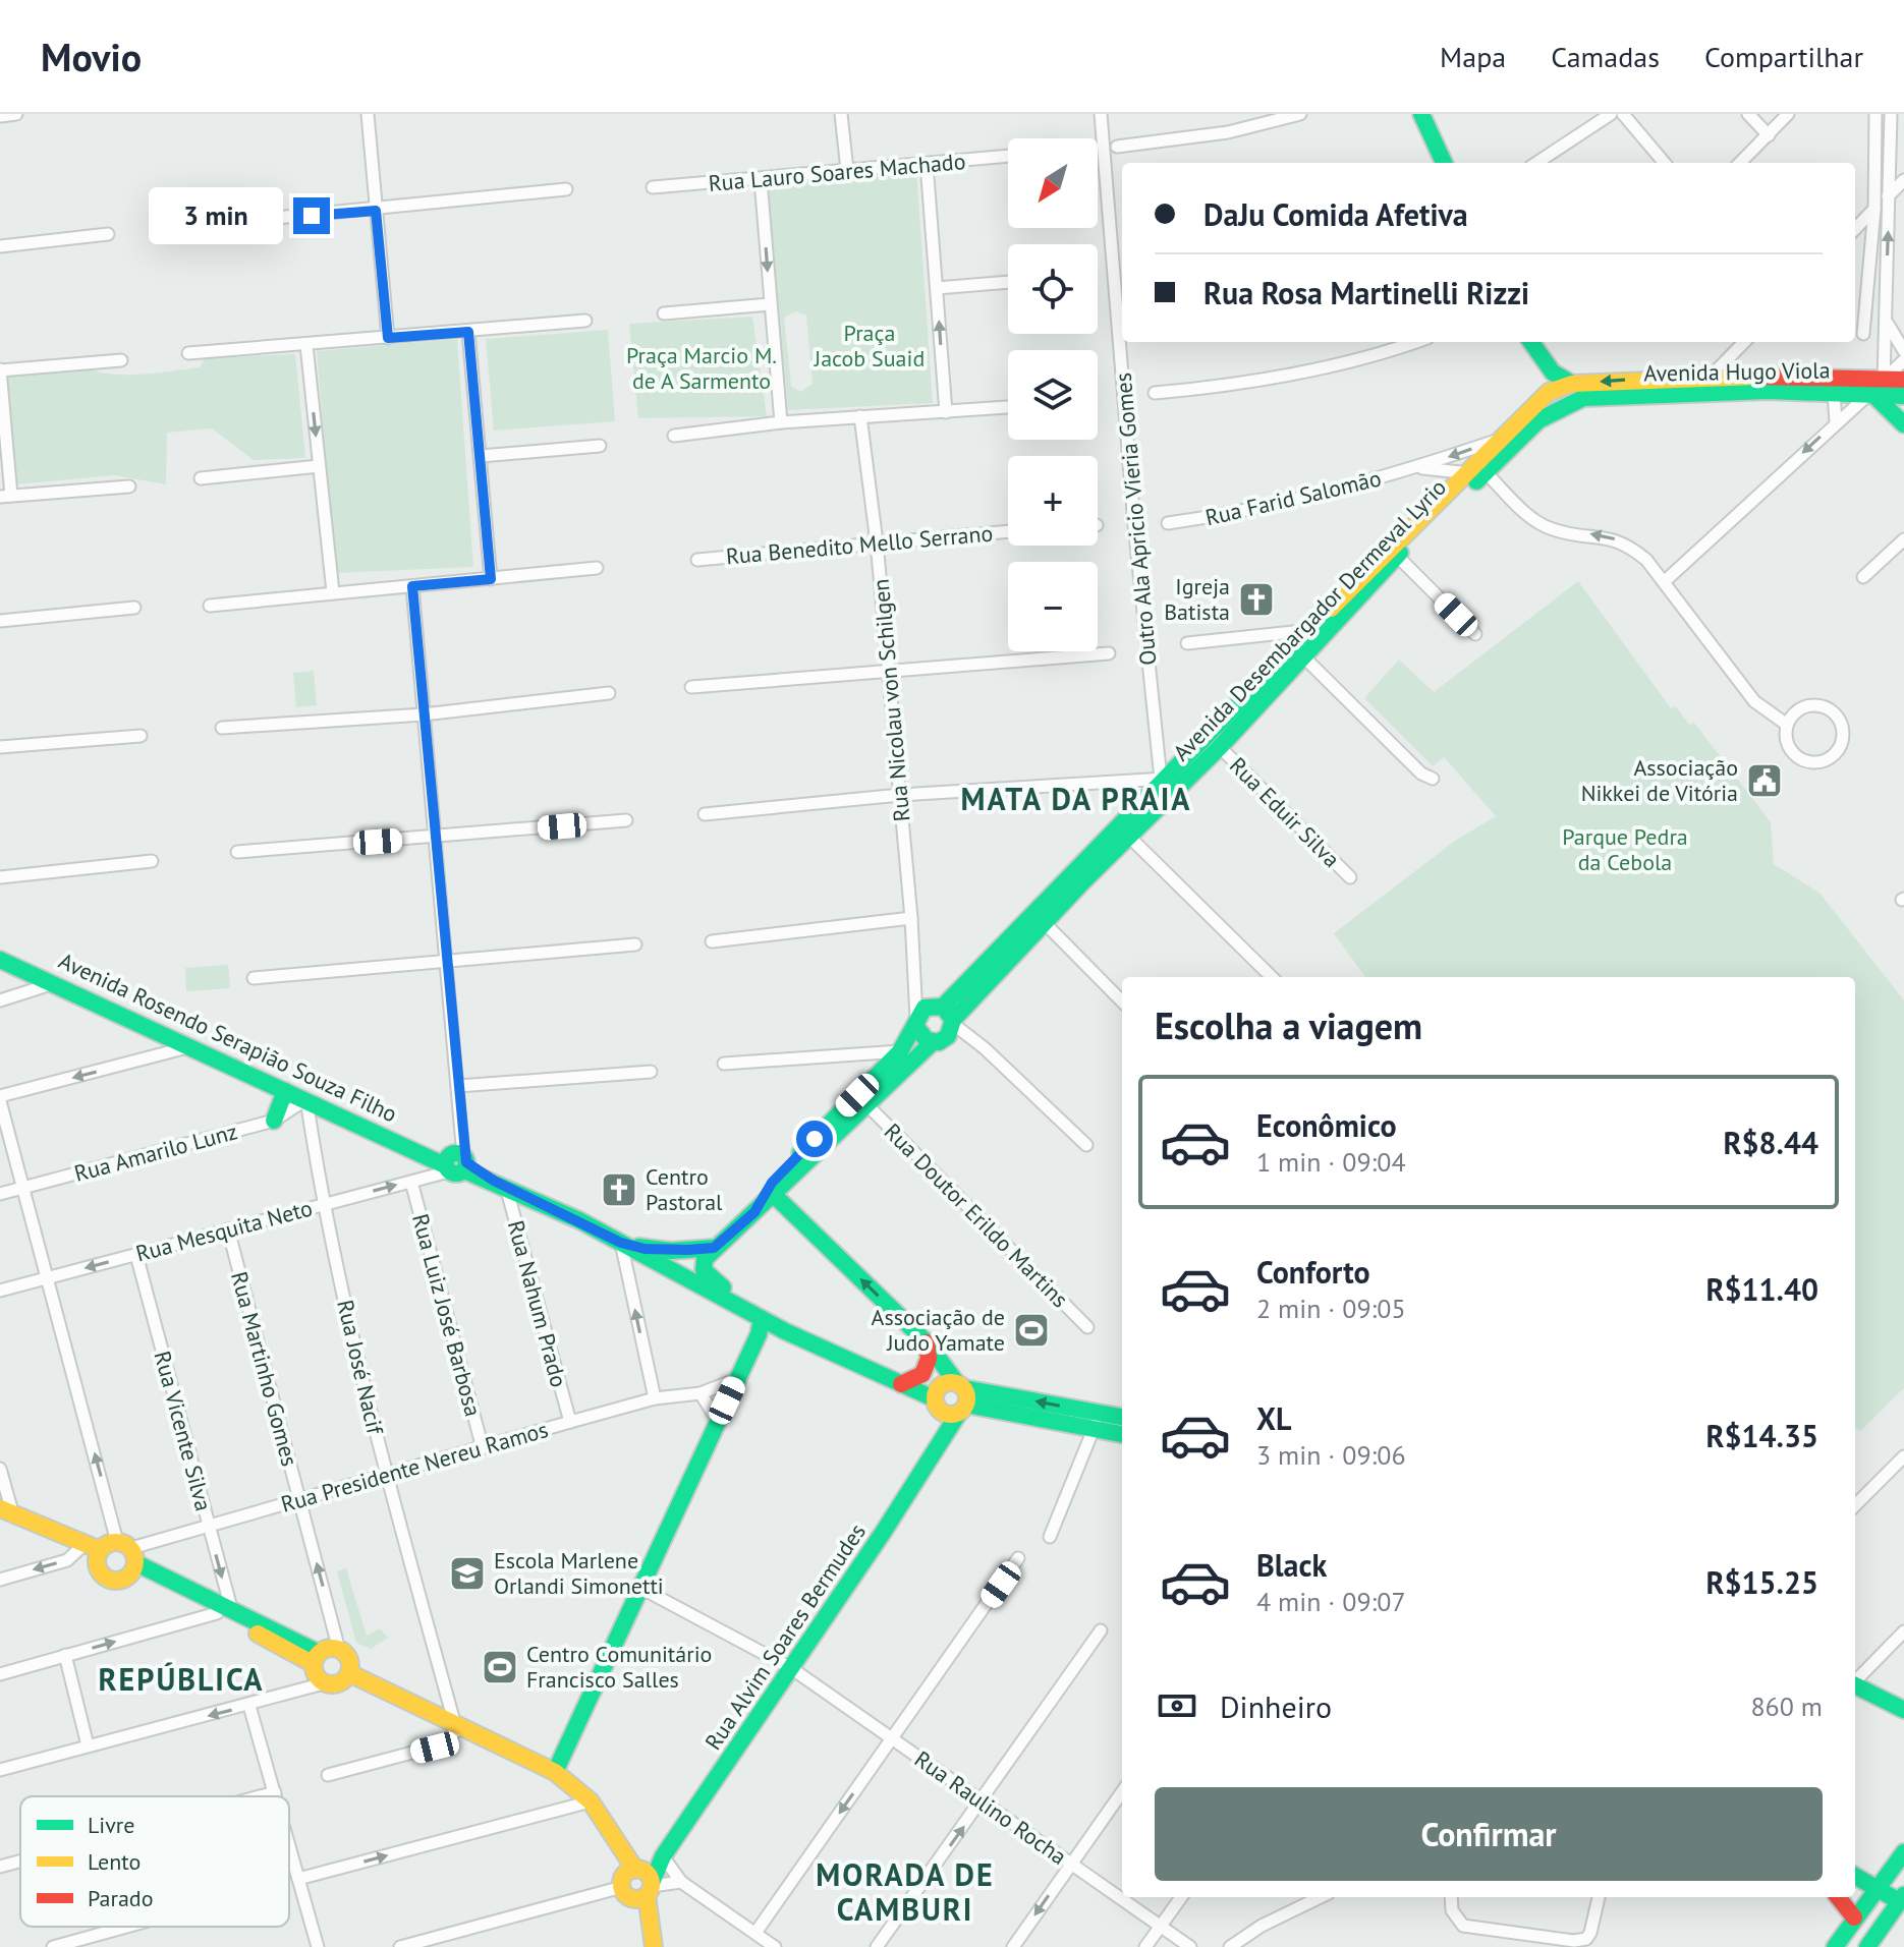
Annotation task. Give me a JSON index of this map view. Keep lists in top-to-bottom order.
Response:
{
  "streets": {
    "street": [
      "Rua Lauro Soares Machado",
      "Avenida Hugo Viola",
      "Rua Farid Salomão",
      "Outro Ala Apricio Vieria Gomes",
      "Rua Benedito Mello Serrano",
      "Avenida Desembargador Dermeval Lyrio",
      "Rua Nicolau von Schilgen",
      "Rua Eduir Silva",
      "Avenida Rosendo Serapião Souza Filho",
      "Rua Amarilo Lunz",
      "Rua Doutor Erildo Martins",
      "Rua Mesquita Neto",
      "Rua Nahum Prado",
      "Rua Luiz José Barbosa",
      "Rua José Nacif",
      "Rua Martinho Gomes",
      "Rua Vicente Silva",
      "Rua Presidente Nereu Ramos",
      "Rua Alvim Soares Bermudes",
      "Rua Raulino Rocha"
    ]
  },
  "crossings": [
    ["Avenida Hugo Viola", "Avenida Desembargador Dermeval Lyrio"],
    ["Rua Farid Salomão", "Avenida Desembargador Dermeval Lyrio"],
    ["Outro Ala Apricio Vieria Gomes", "Avenida Desembargador Dermeval Lyrio"],
    ["Rua Benedito Mello Serrano", "Rua Nicolau von Schilgen"],
    ["Avenida Desembargador Dermeval Lyrio", "Rua Nicolau von Schilgen"],
    ["Avenida Desembargador Dermeval Lyrio", "Rua Eduir Silva"],
    ["Avenida Desembargador Dermeval Lyrio", "Avenida Rosendo Serapião Souza Filho"],
    ["Avenida Desembargador Dermeval Lyrio", "Rua Doutor Erildo Martins"],
    ["Avenida Rosendo Serapião Souza Filho", "Rua Amarilo Lunz"],
    ["Avenida Rosendo Serapião Souza Filho", "Rua Mesquita Neto"],
    ["Avenida Rosendo Serapião Souza Filho", "Rua Nahum Prado"],
    ["Avenida Rosendo Serapião Souza Filho", "Rua José Nacif"],
    ["Avenida Rosendo Serapião Souza Filho", "Rua Alvim Soares Bermudes"],
    ["Rua Amarilo Lunz", "Rua José Nacif"],
    ["Rua Mesquita Neto", "Rua Luiz José Barbosa"],
    ["Rua Mesquita Neto", "Rua José Nacif"],
    ["Rua Mesquita Neto", "Rua Martinho Gomes"],
    ["Rua Mesquita Neto", "Rua Vicente Silva"],
    ["Rua Nahum Prado", "Rua Presidente Nereu Ramos"],
    ["Rua Luiz José Barbosa", "Rua Presidente Nereu Ramos"],
    ["Rua José Nacif", "Rua Presidente Nereu Ramos"],
    ["Rua Martinho Gomes", "Rua Presidente Nereu Ramos"],
    ["Rua Vicente Silva", "Rua Presidente Nereu Ramos"],
    ["Rua Alvim Soares Bermudes", "Rua Raulino Rocha"]
  ],
  "one_way": ["Rua Martinho Gomes"],
  "districts": ["MATA DA PRAIA", "REPÚBLICA", "MORADA DE CAMBURI"],
  "parks": ["Praça Jacob Suaid", "Praça Marcio M. de A Sarmento", "Parque Pedra da Cebola"],
  "places": {
    "church": ["Igreja Batista", "Centro Pastoral"],
    "public building": ["Associação Nikkei de Vitória"],
    "sports": ["Associação de Judo Yamate", "Centro Comunitário Francisco Salles"],
    "school or university": ["Escola Marlene Orlandi Simonetti"]
  },
  "legend": ["Livre", "Lento", "Parado"],
  "north": "bottom left",
  "page": {
    "header": "Movio",
    "nav": ["Mapa", "Camadas", "Compartilhar"],
    "map_buttons": ["+", "−"],
    "banner": ["DaJu Comida Afetiva", "Rua Rosa Martinelli Rizzi"],
    "bubble": "3 min",
    "heading": "Escolha a viagem",
    "list": [
      {
        "name": "Econômico",
        "note": "1 min · 09:04",
        "value": "R$8.44"
      },
      {
        "name": "Conforto",
        "note": "2 min · 09:05",
        "value": "R$11.40"
      },
      {
        "name": "XL",
        "note": "3 min · 09:06",
        "value": "R$14.35"
      },
      {
        "name": "Black",
        "note": "4 min · 09:07",
        "value": "R$15.25"
      }
    ],
    "pay": ["Dinheiro", "860 m"],
    "buttons": "Confirmar"
  }
}
